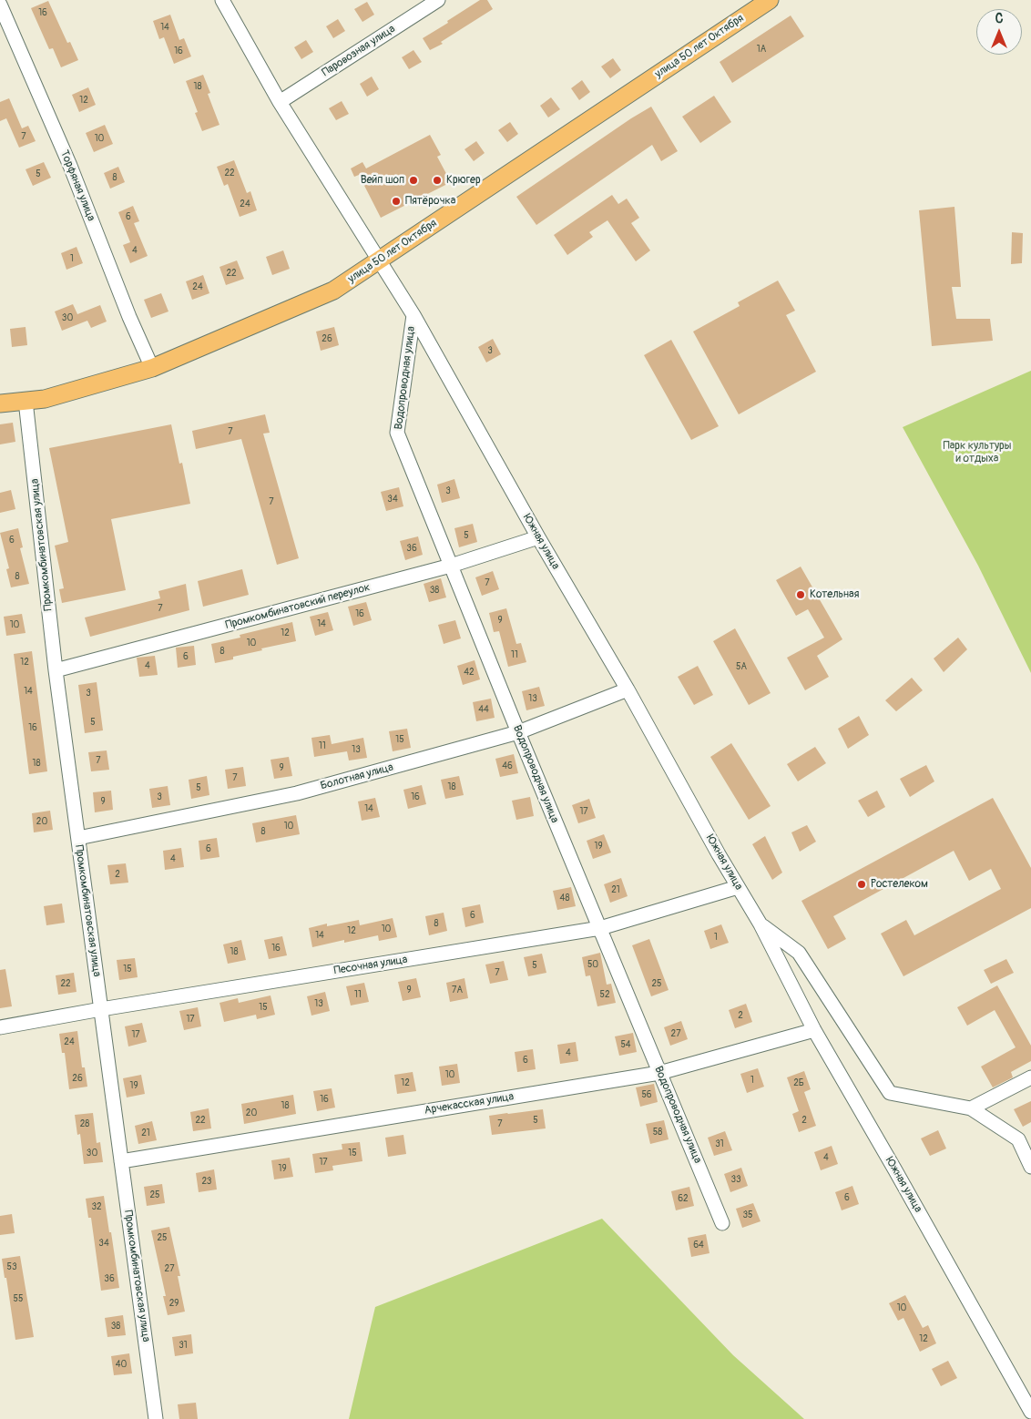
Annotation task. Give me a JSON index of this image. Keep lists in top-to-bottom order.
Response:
{
  "streets": {
    "main road": ["улица 50 лет Октября"],
    "street": [
      "Паровозная улица",
      "Торфяная улица",
      "Водопроводная улица",
      "Южная улица",
      "Промкомбинатовская улица",
      "Промкомбинатовский переулок",
      "Болотная улица",
      "Песочная улица",
      "Арчекасская улица"
    ]
  },
  "crossings": [
    ["улица 50 лет Октября", "Торфяная улица"],
    ["улица 50 лет Октября", "Южная улица"],
    ["улица 50 лет Октября", "Промкомбинатовская улица"],
    ["Водопроводная улица", "Южная улица"],
    ["Водопроводная улица", "Промкомбинатовский переулок"],
    ["Водопроводная улица", "Болотная улица"],
    ["Водопроводная улица", "Песочная улица"],
    ["Водопроводная улица", "Арчекасская улица"],
    ["Южная улица", "Промкомбинатовский переулок"],
    ["Южная улица", "Болотная улица"],
    ["Южная улица", "Песочная улица"],
    ["Южная улица", "Арчекасская улица"],
    ["Промкомбинатовская улица", "Промкомбинатовский переулок"],
    ["Промкомбинатовская улица", "Болотная улица"],
    ["Промкомбинатовская улица", "Песочная улица"],
    ["Промкомбинатовская улица", "Арчекасская улица"]
  ],
  "parks": ["Парк культуры и отдыха"],
  "places": [
    "Вейп шоп",
    "Крюгер",
    "Пятёрочка",
    "Котельная",
    "Ростелеком"
  ],
  "house_numbers": [
    "16",
    "14",
    "1А",
    "16",
    "18",
    "12",
    "7",
    "10",
    "22",
    "5",
    "8",
    "24",
    "6",
    "4",
    "1",
    "22",
    "24",
    "30",
    "26",
    "3",
    "7",
    "3",
    "34",
    "7",
    "5",
    "6",
    "36",
    "8",
    "7",
    "38",
    "7",
    "16",
    "9",
    "14",
    "10",
    "12",
    "10",
    "8",
    "11",
    "6",
    "12",
    "4",
    "5А",
    "42",
    "14",
    "3",
    "13",
    "44",
    "5",
    "16",
    "15",
    "11",
    "13",
    "7",
    "18",
    "46",
    "9",
    "7",
    "18",
    "5",
    "3",
    "16",
    "9",
    "14",
    "17",
    "20",
    "10",
    "8",
    "19",
    "6",
    "4",
    "2",
    "21",
    "48",
    "6",
    "8",
    "10",
    "12",
    "14",
    "1",
    "16",
    "18",
    "50",
    "5",
    "15",
    "7",
    "22",
    "25",
    "9",
    "7А",
    "11",
    "52",
    "13",
    "15",
    "2",
    "17",
    "27",
    "17",
    "24",
    "54",
    "4",
    "6",
    "10",
    "26",
    "1",
    "12",
    "2Б",
    "19",
    "56",
    "16",
    "18",
    "20",
    "22",
    "5",
    "2",
    "28",
    "7",
    "58",
    "21",
    "31",
    "30",
    "15",
    "4",
    "17",
    "19",
    "33",
    "23",
    "25",
    "6",
    "62",
    "32",
    "35",
    "25",
    "34",
    "64",
    "53",
    "27",
    "36",
    "55",
    "29",
    "10",
    "38",
    "12",
    "31",
    "40"
  ],
  "north": "top"
}
